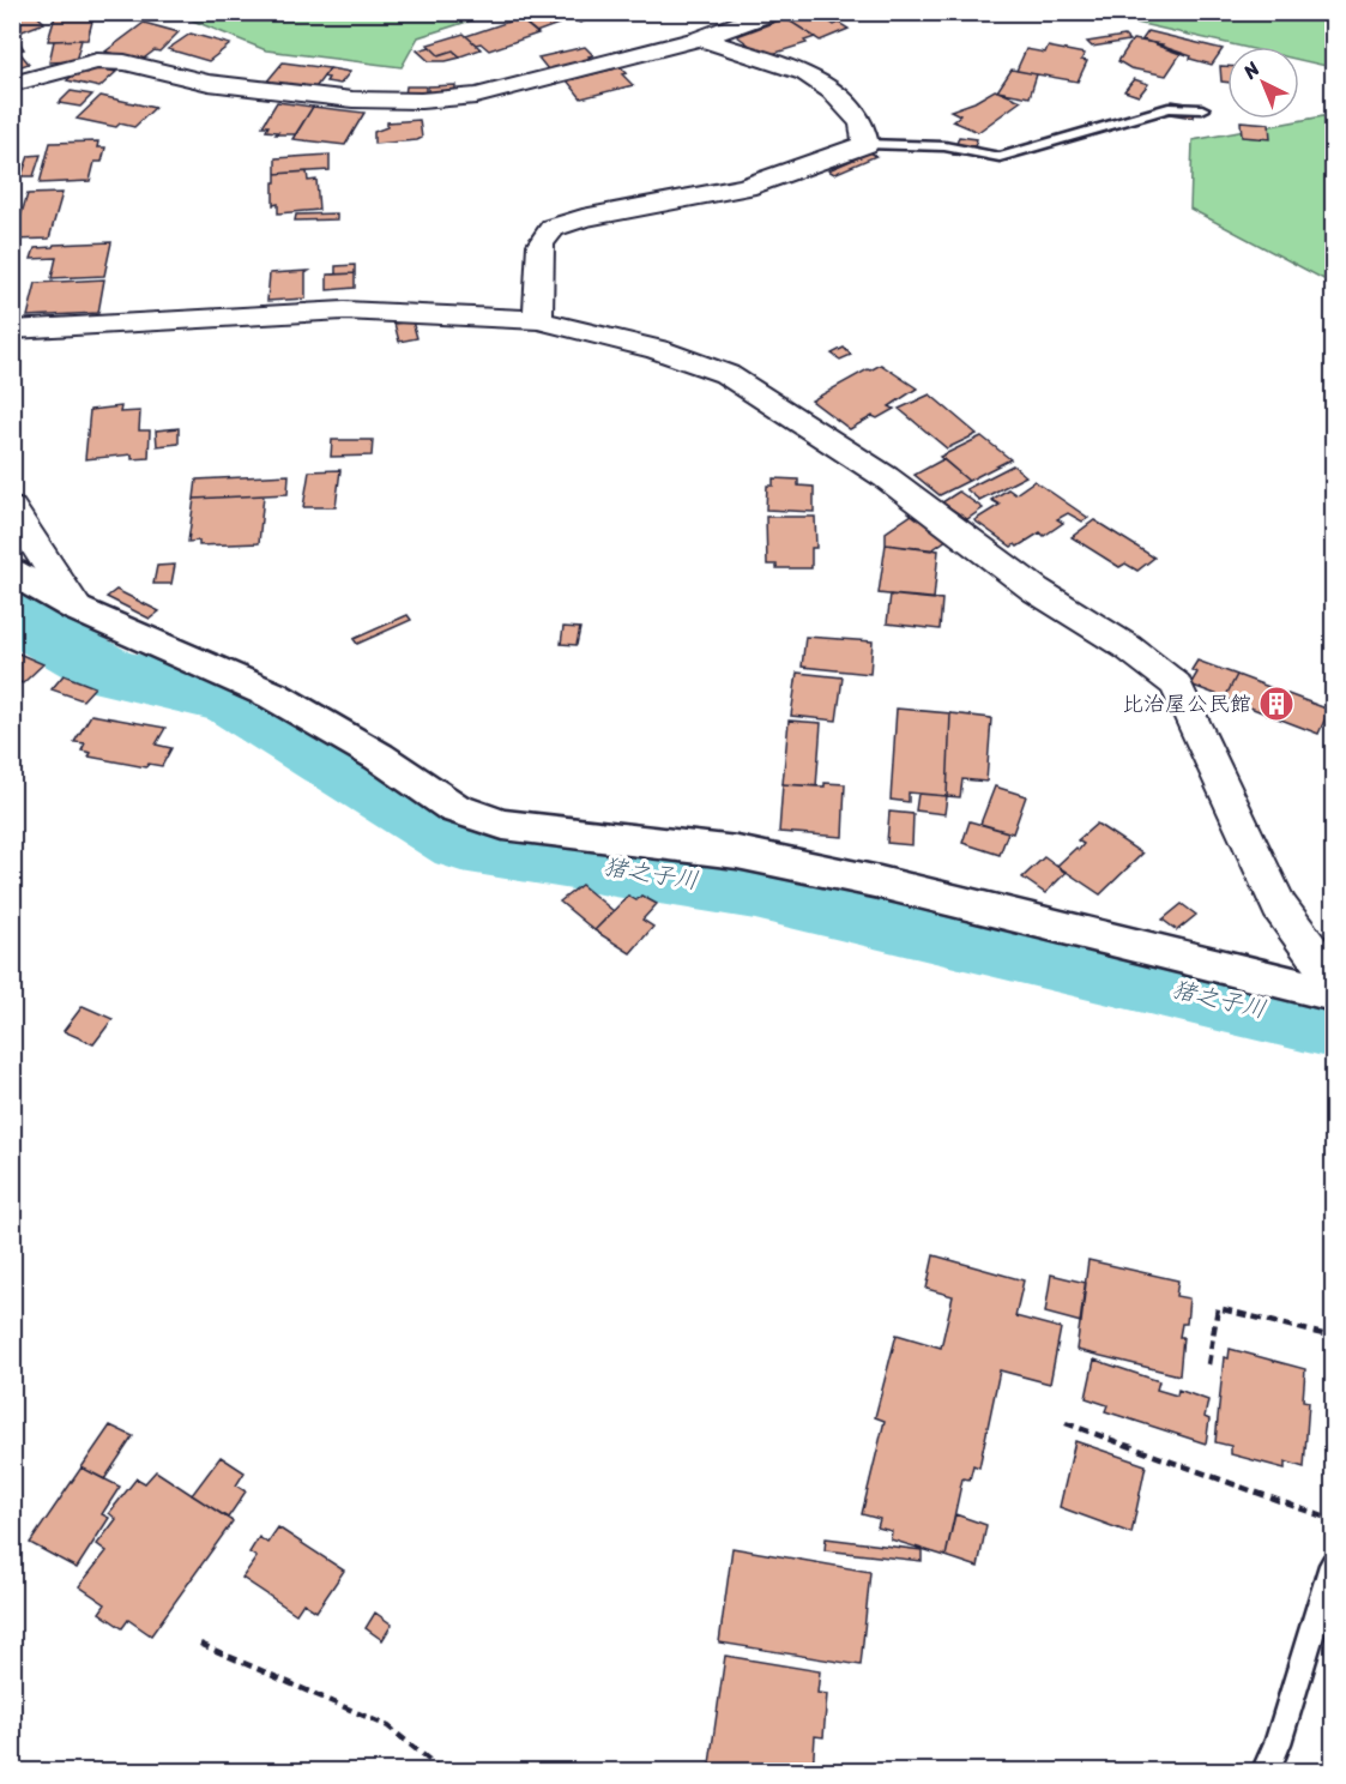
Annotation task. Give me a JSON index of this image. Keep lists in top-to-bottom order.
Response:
{
  "water": ["猪之子川"],
  "places": {
    "building": ["比治屋公民館"]
  },
  "north": "top left"
}
